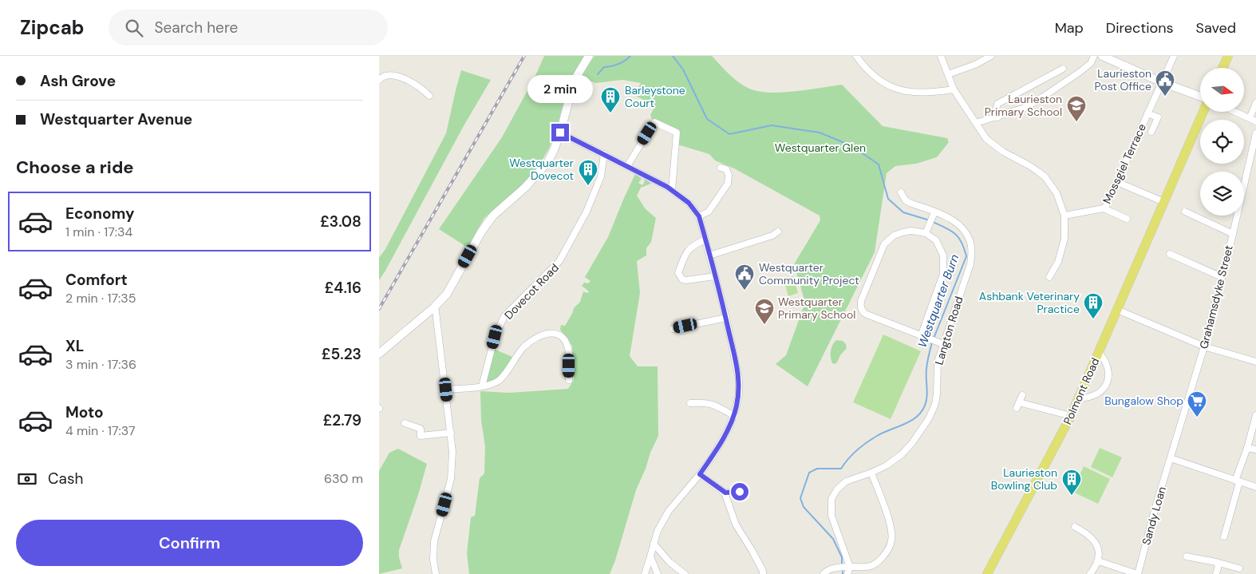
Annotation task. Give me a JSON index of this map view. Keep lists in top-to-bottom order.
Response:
{
  "streets": {
    "main road": ["Polmont Road"],
    "street": [
      "Mossgiel Terrace",
      "Dovecot Road",
      "Grahamsdyke Street",
      "Langton Road",
      "Sandy Loan"
    ]
  },
  "crossings": [
    ["Grahamsdyke Street", "Sandy Loan"]
  ],
  "water": ["Westquarter Burn"],
  "parks": ["Westquarter Glen"],
  "places": {
    "public building": ["Laurieston Post Office", "Westquarter Community Project"],
    "building": [
      "Barleystone Court",
      "Westquarter Dovecot",
      "Ashbank Veterinary Practice",
      "Laurieston Bowling Club"
    ],
    "school or university": ["Laurieston Primary School", "Westquarter Primary School"],
    "supermarket": ["Bungalow Shop"]
  },
  "north": "right",
  "page": {
    "header": "Zipcab",
    "search": "Search here",
    "nav": ["Map", "Directions", "Saved"],
    "banner": ["Ash Grove", "Westquarter Avenue"],
    "bubble": "2 min",
    "heading": "Choose a ride",
    "list": [
      {
        "name": "Economy",
        "note": "1 min · 17:34",
        "value": "£3.08"
      },
      {
        "name": "Comfort",
        "note": "2 min · 17:35",
        "value": "£4.16"
      },
      {
        "name": "XL",
        "note": "3 min · 17:36",
        "value": "£5.23"
      },
      {
        "name": "Moto",
        "note": "4 min · 17:37",
        "value": "£2.79"
      }
    ],
    "pay": ["Cash", "630 m"],
    "buttons": "Confirm"
  }
}
